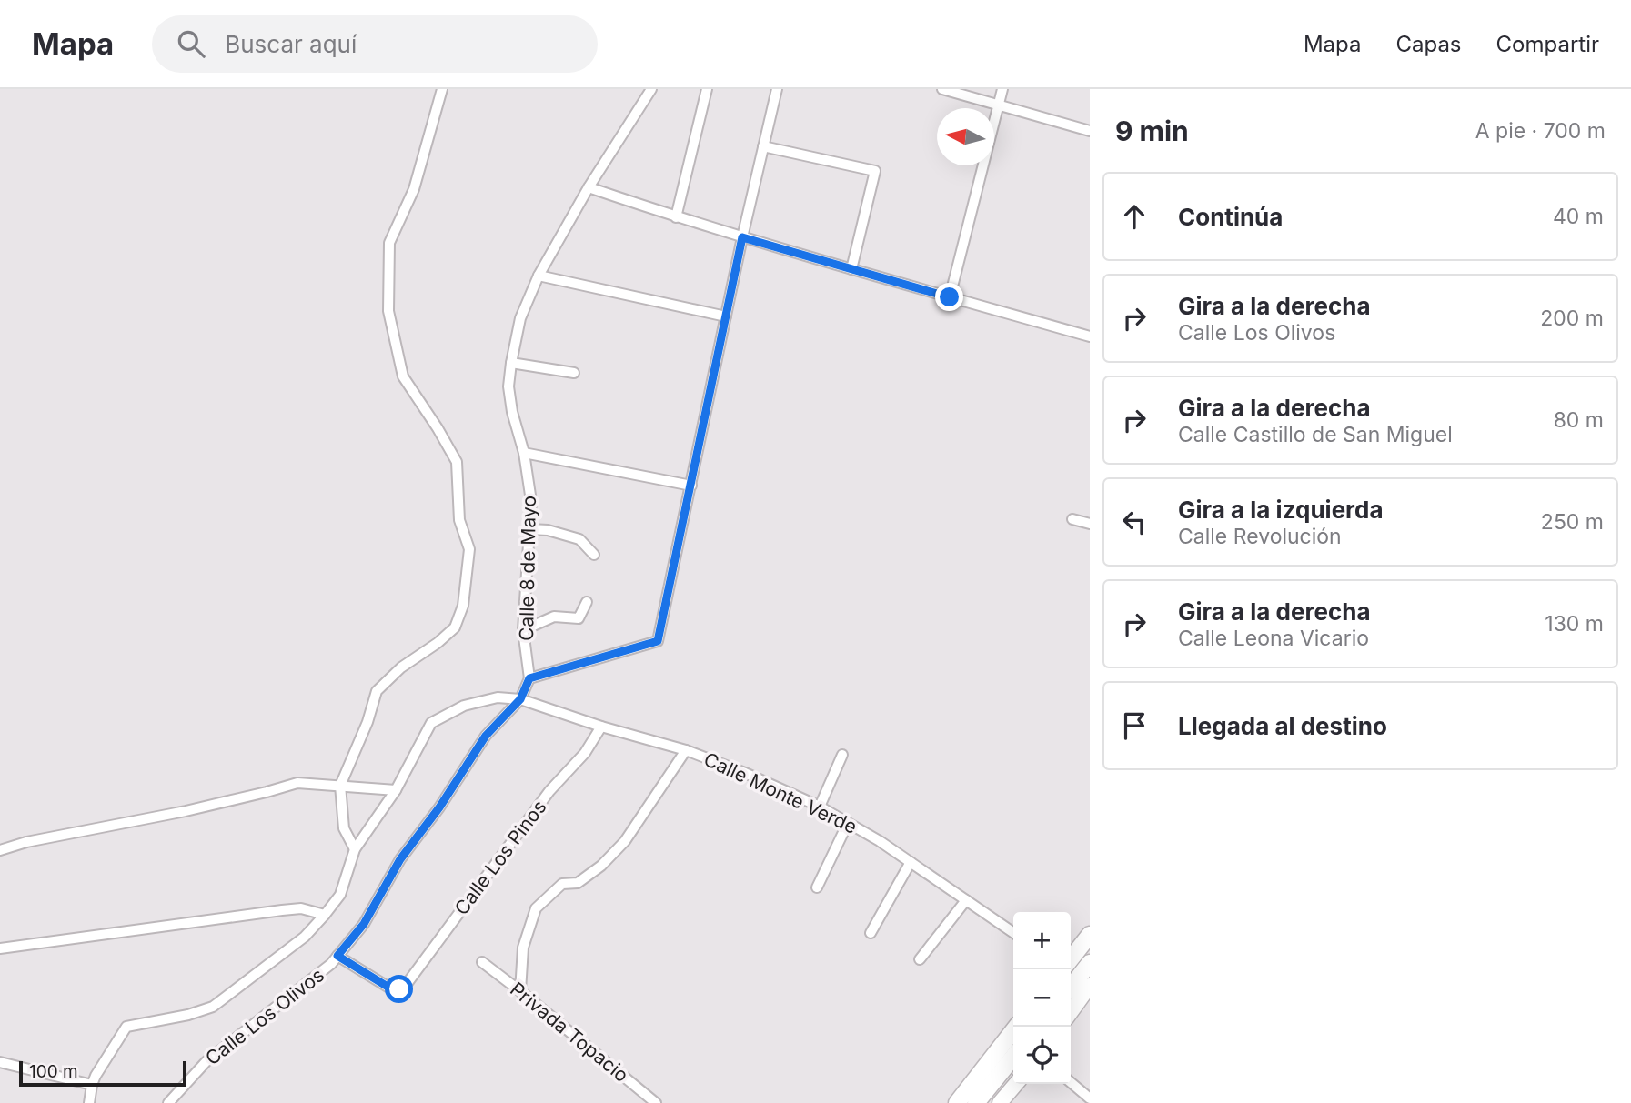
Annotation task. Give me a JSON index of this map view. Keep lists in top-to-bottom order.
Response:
{
  "streets": {
    "street": [
      "Calle 8 de Mayo",
      "Calle Monte Verde",
      "Calle Los Pinos",
      "Calle Los Olivos",
      "Privada Topacio"
    ]
  },
  "crossings": [
    ["Calle 8 de Mayo", "Calle Los Olivos"],
    ["Calle Monte Verde", "Calle Los Pinos"],
    ["Calle Monte Verde", "Calle Los Olivos"],
    ["Calle Los Pinos", "Calle Los Olivos"]
  ],
  "scale_bar": "100 m",
  "north": "left",
  "page": {
    "header": "Mapa",
    "search": "Buscar aquí",
    "nav": ["Mapa", "Capas", "Compartir"],
    "heading": ["9 min", "A pie · 700 m"],
    "list": [
      ["Continúa", "40 m"],
      ["Gira a la derecha", "Calle Los Olivos", "200 m"],
      ["Gira a la derecha", "Calle Castillo de San Miguel", "80 m"],
      ["Gira a la izquierda", "Calle Revolución", "250 m"],
      ["Gira a la derecha", "Calle Leona Vicario", "130 m"],
      "Llegada al destino"
    ],
    "map_buttons": ["+", "−"],
    "scale": "100 m"
  }
}
